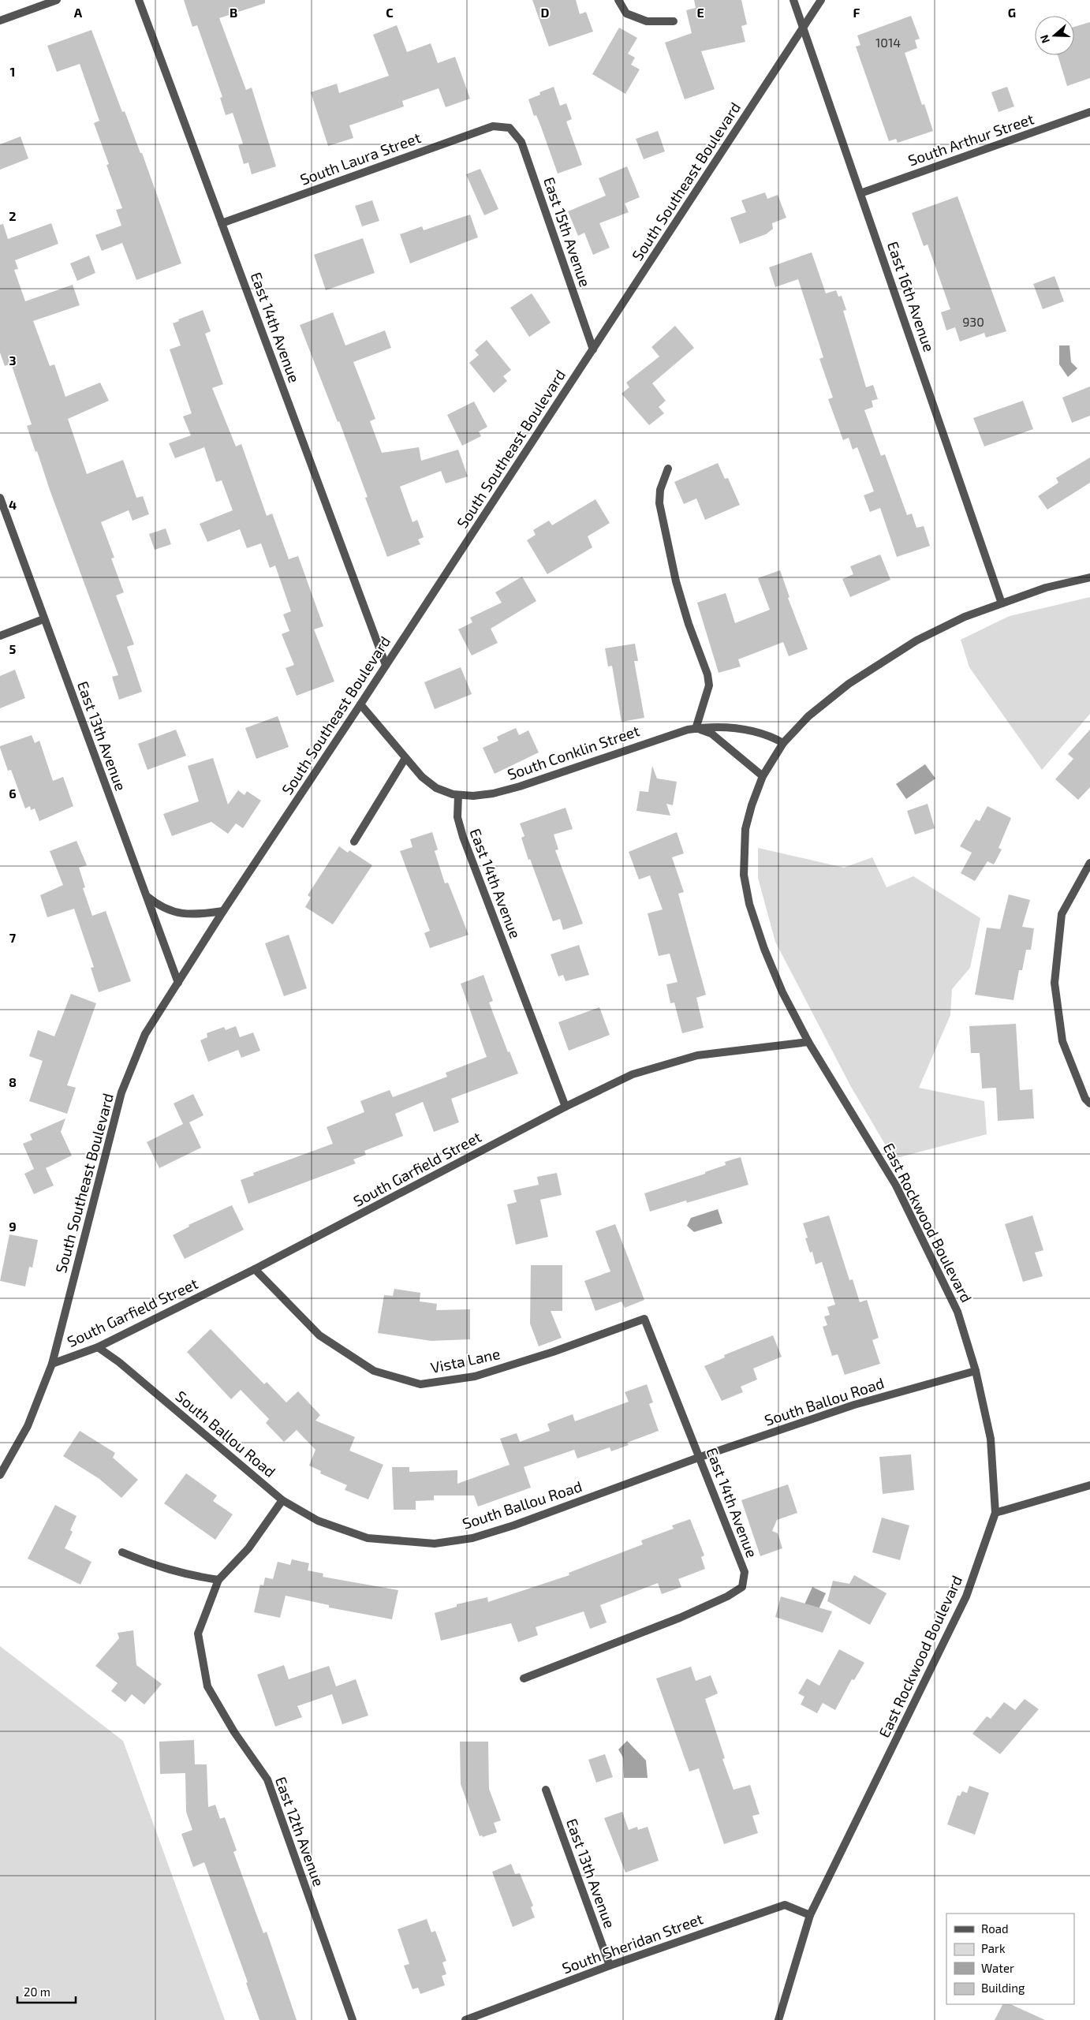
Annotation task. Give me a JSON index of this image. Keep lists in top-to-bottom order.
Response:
{
  "streets": {
    "street": [
      "South Arthur Street",
      "South Laura Street",
      "South Southeast Boulevard",
      "East 15th Avenue",
      "East 16th Avenue",
      "East 14th Avenue",
      "East 13th Avenue",
      "South Conklin Street",
      "South Garfield Street",
      "East Rockwood Boulevard",
      "Vista Lane",
      "South Ballou Road",
      "East 12th Avenue",
      "South Sheridan Street"
    ]
  },
  "crossings": [
    ["South Arthur Street", "East 16th Avenue"],
    ["South Laura Street", "East 15th Avenue"],
    ["South Laura Street", "East 14th Avenue"],
    ["South Southeast Boulevard", "East 15th Avenue"],
    ["South Southeast Boulevard", "East 16th Avenue"],
    ["South Southeast Boulevard", "East 14th Avenue"],
    ["South Southeast Boulevard", "East 13th Avenue"],
    ["South Southeast Boulevard", "South Garfield Street"],
    ["East 16th Avenue", "East Rockwood Boulevard"],
    ["East 14th Avenue", "South Conklin Street"],
    ["East 14th Avenue", "South Garfield Street"],
    ["East 14th Avenue", "Vista Lane"],
    ["East 14th Avenue", "South Ballou Road"],
    ["East 13th Avenue", "South Sheridan Street"],
    ["South Conklin Street", "East Rockwood Boulevard"],
    ["South Garfield Street", "East Rockwood Boulevard"],
    ["South Garfield Street", "Vista Lane"],
    ["South Garfield Street", "South Ballou Road"],
    ["East Rockwood Boulevard", "South Ballou Road"],
    ["East Rockwood Boulevard", "South Sheridan Street"],
    ["South Ballou Road", "East 12th Avenue"]
  ],
  "house_numbers": ["1014", "930"],
  "legend": [
    "Road",
    "Park",
    "Water",
    "Building"
  ],
  "scale_bar": "20 m",
  "north": "left",
  "grid": {
    "columns": [
      "A",
      "B",
      "C",
      "D",
      "E",
      "F",
      "G"
    ],
    "rows": [
      "1",
      "2",
      "3",
      "4",
      "5",
      "6",
      "7",
      "8",
      "9"
    ]
  }
}
